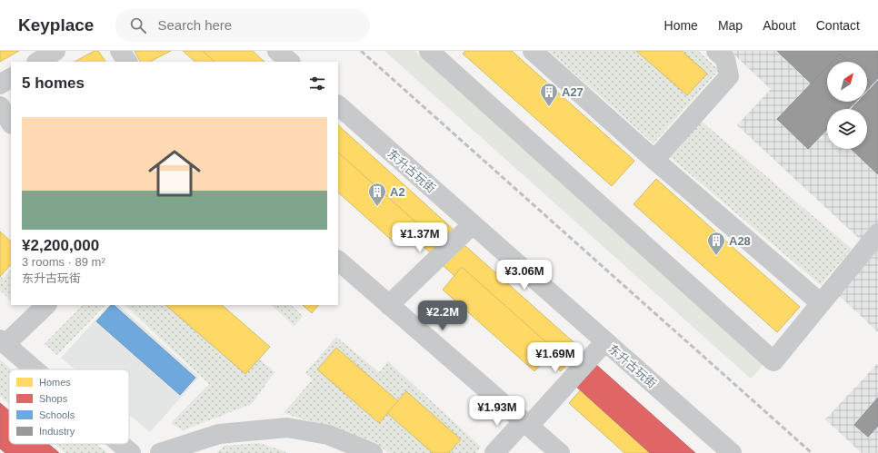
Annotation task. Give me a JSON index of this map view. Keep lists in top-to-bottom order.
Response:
{
  "streets": {
    "street": ["东升古玩街"]
  },
  "places": {
    "building": ["A27", "A2", "A28"]
  },
  "legend": [
    "Homes",
    "Shops",
    "Schools",
    "Industry"
  ],
  "north": "top right",
  "page": {
    "header": "Keyplace",
    "search": "Search here",
    "nav": [
      "Home",
      "Map",
      "About",
      "Contact"
    ],
    "heading": "5 homes",
    "list": [
      {
        "name": "¥2,200,000",
        "note": "3 rooms · 89 m² · 东升古玩街"
      }
    ],
    "price": [
      "¥1.37M",
      "¥3.06M",
      "¥2.2M",
      "¥1.69M",
      "¥1.93M"
    ]
  }
}
